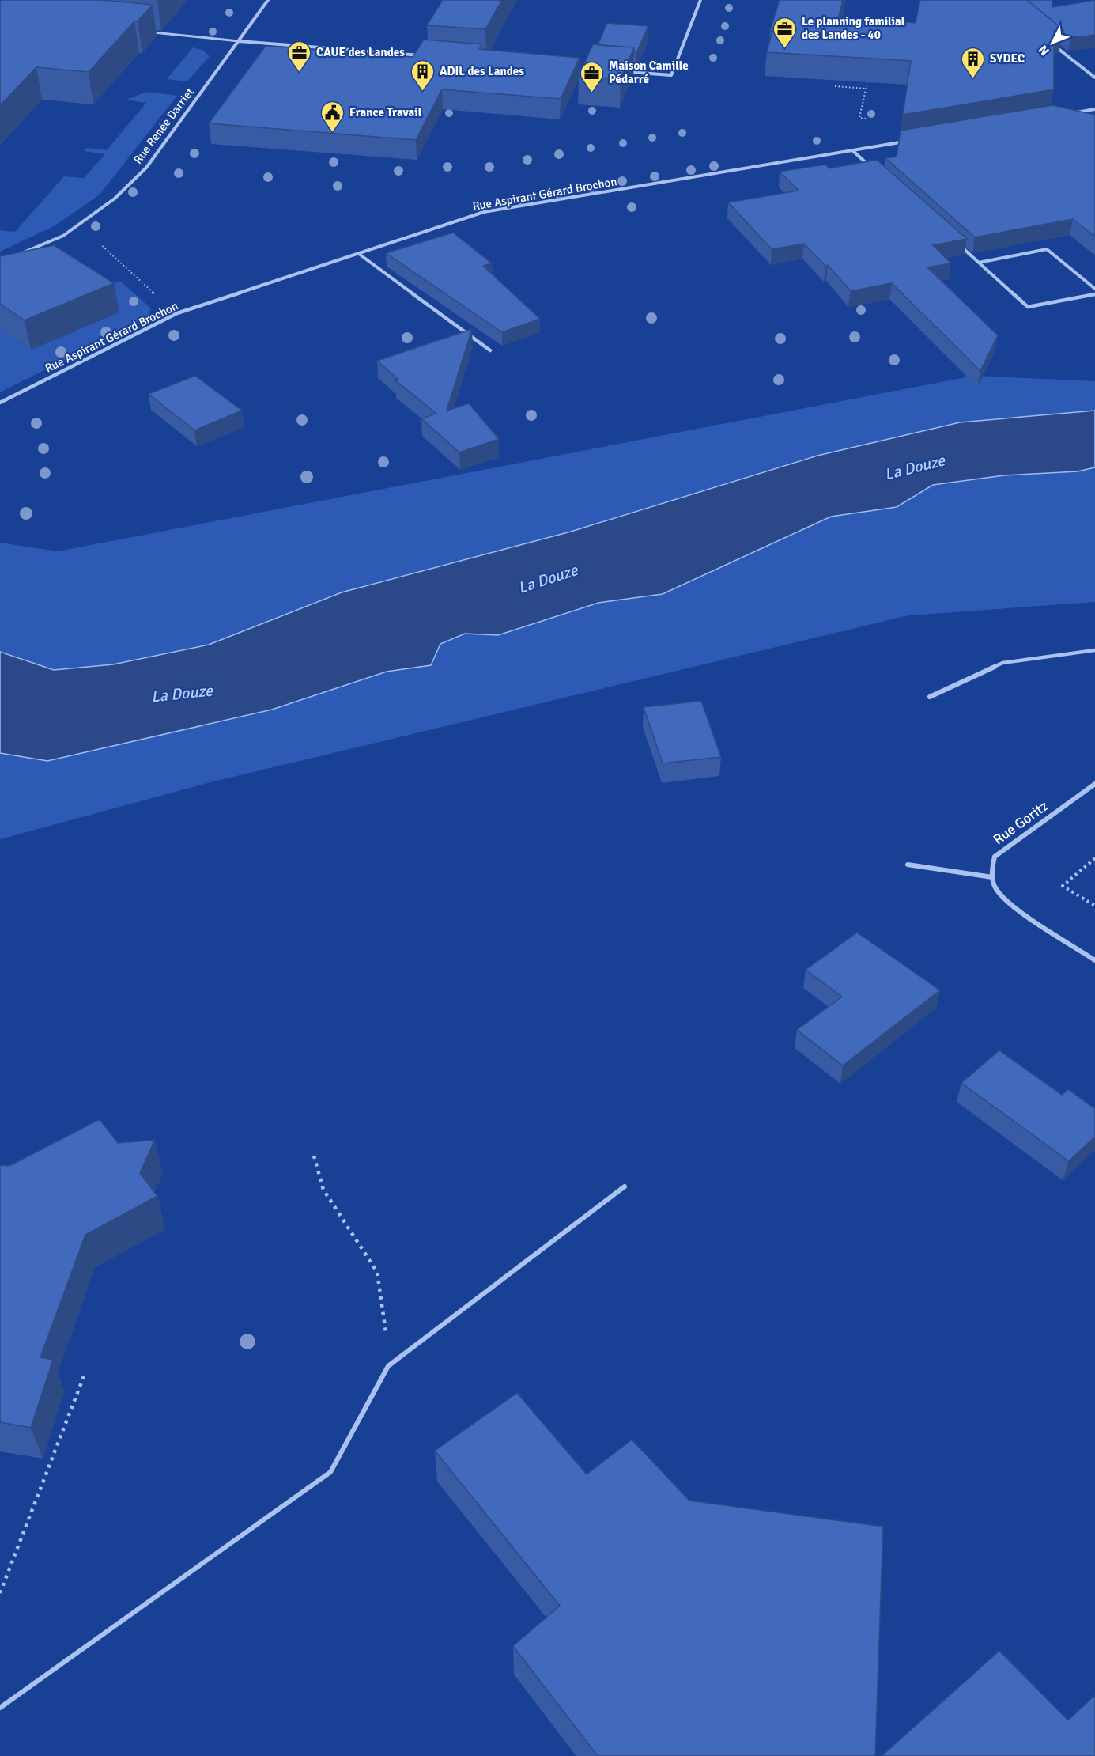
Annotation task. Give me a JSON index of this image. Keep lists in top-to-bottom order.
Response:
{
  "streets": {
    "street": ["Rue Renée Darriet", "Rue Aspirant Gérard Brochon", "Rue Goritz"]
  },
  "water": ["La Douze"],
  "places": {
    "office": ["Le planning familial des Landes - 40", "CAUE des Landes", "Maison Camille Pédarré"],
    "building": ["SYDEC", "ADIL des Landes"],
    "public building": ["France Travail"]
  },
  "north": "bottom left"
}
